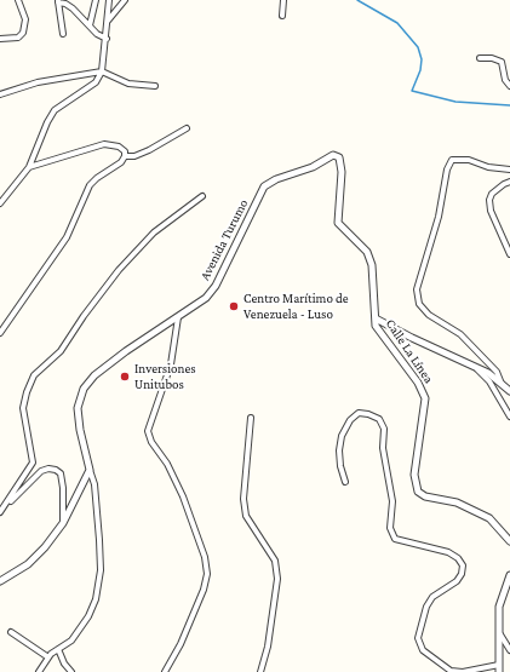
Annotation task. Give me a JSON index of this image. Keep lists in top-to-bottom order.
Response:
{
  "streets": {
    "street": ["Avenida Turumo", "Calle La Línea"]
  },
  "crossings": [
    ["Avenida Turumo", "Calle La Línea"]
  ],
  "places": ["Centro Marítimo de Venezuela - Luso", "Inversiones Unitubos"]
}
